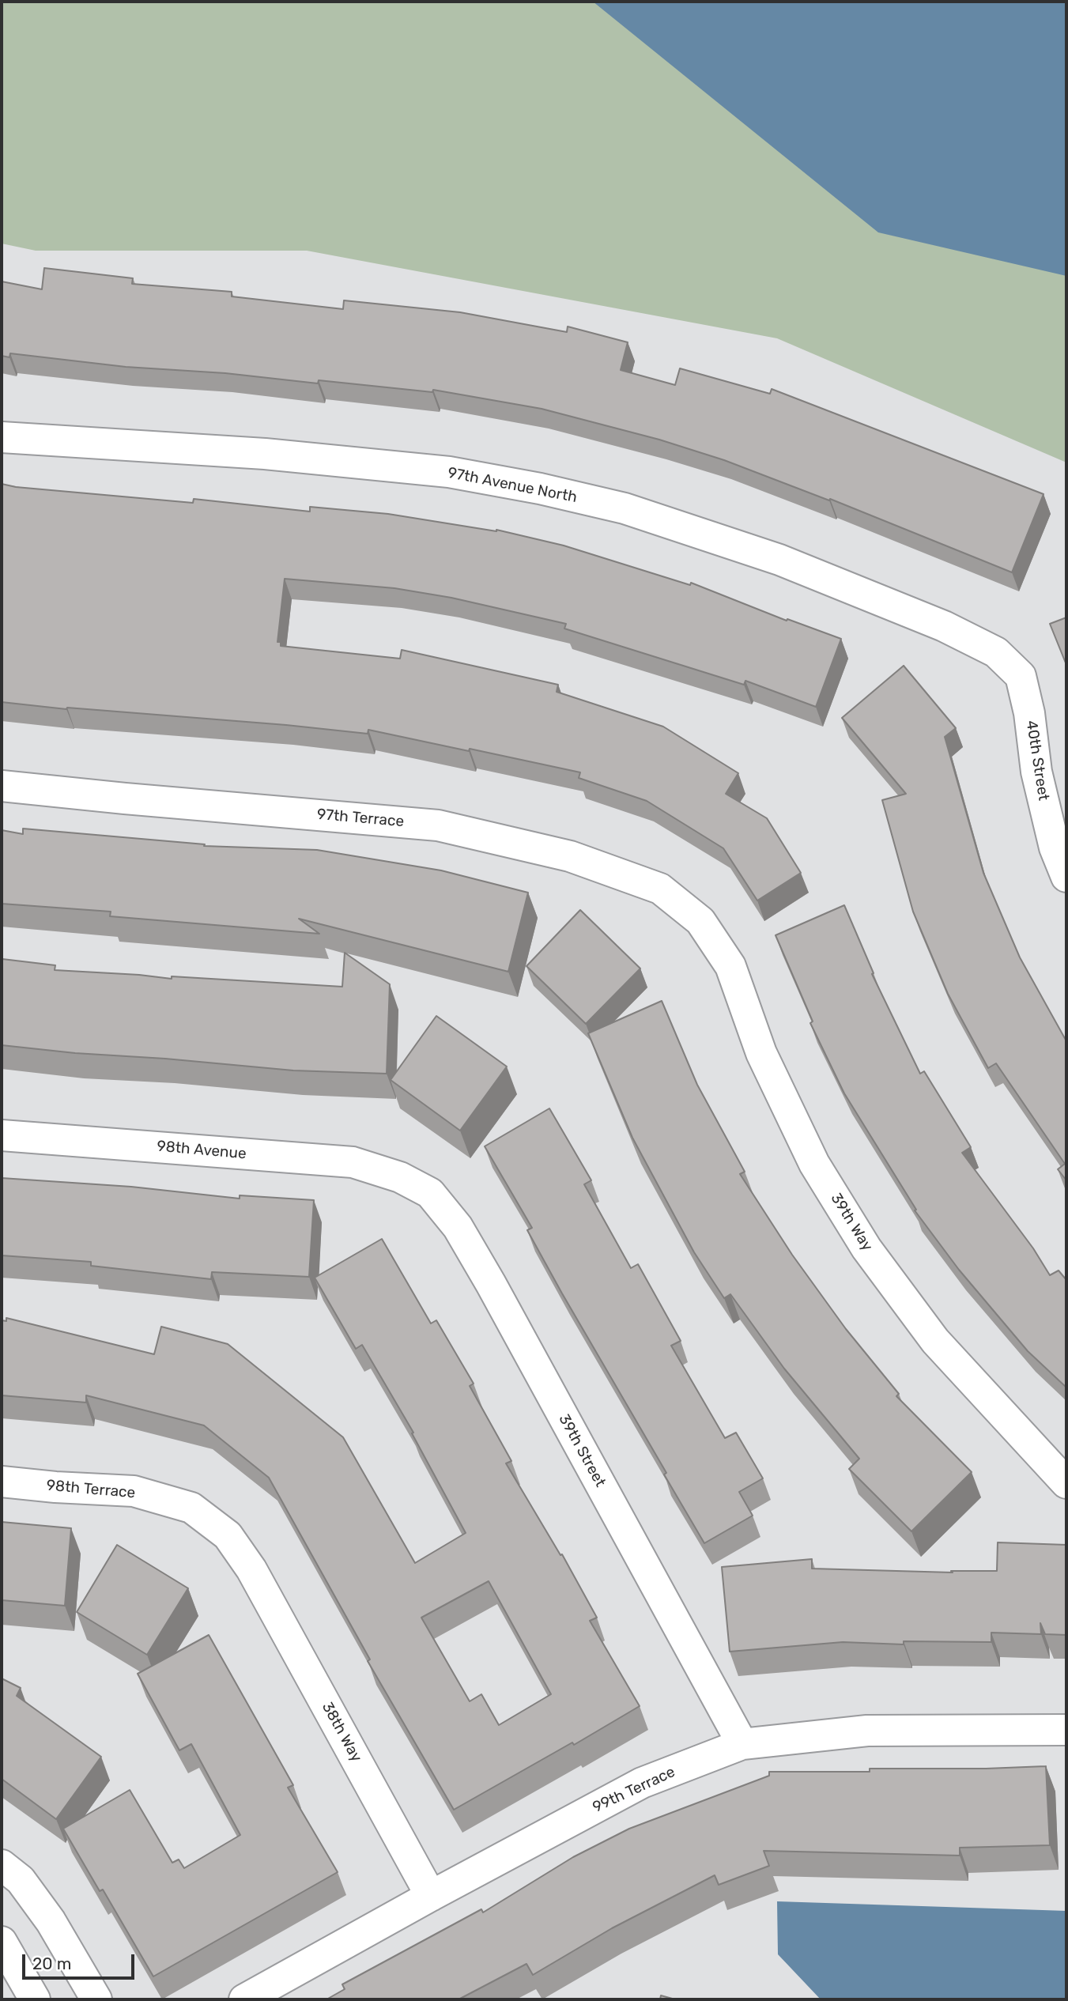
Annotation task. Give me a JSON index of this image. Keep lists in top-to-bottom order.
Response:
{
  "streets": {
    "street": [
      "97th Avenue North",
      "40th Street",
      "97th Terrace",
      "98th Avenue",
      "39th Way",
      "39th Street",
      "98th Terrace",
      "38th Way",
      "99th Terrace"
    ]
  },
  "crossings": [
    ["97th Avenue North", "40th Street"],
    ["97th Terrace", "39th Way"],
    ["98th Avenue", "39th Street"],
    ["39th Street", "99th Terrace"],
    ["98th Terrace", "38th Way"],
    ["38th Way", "99th Terrace"]
  ],
  "scale_bar": "20 m"
}
